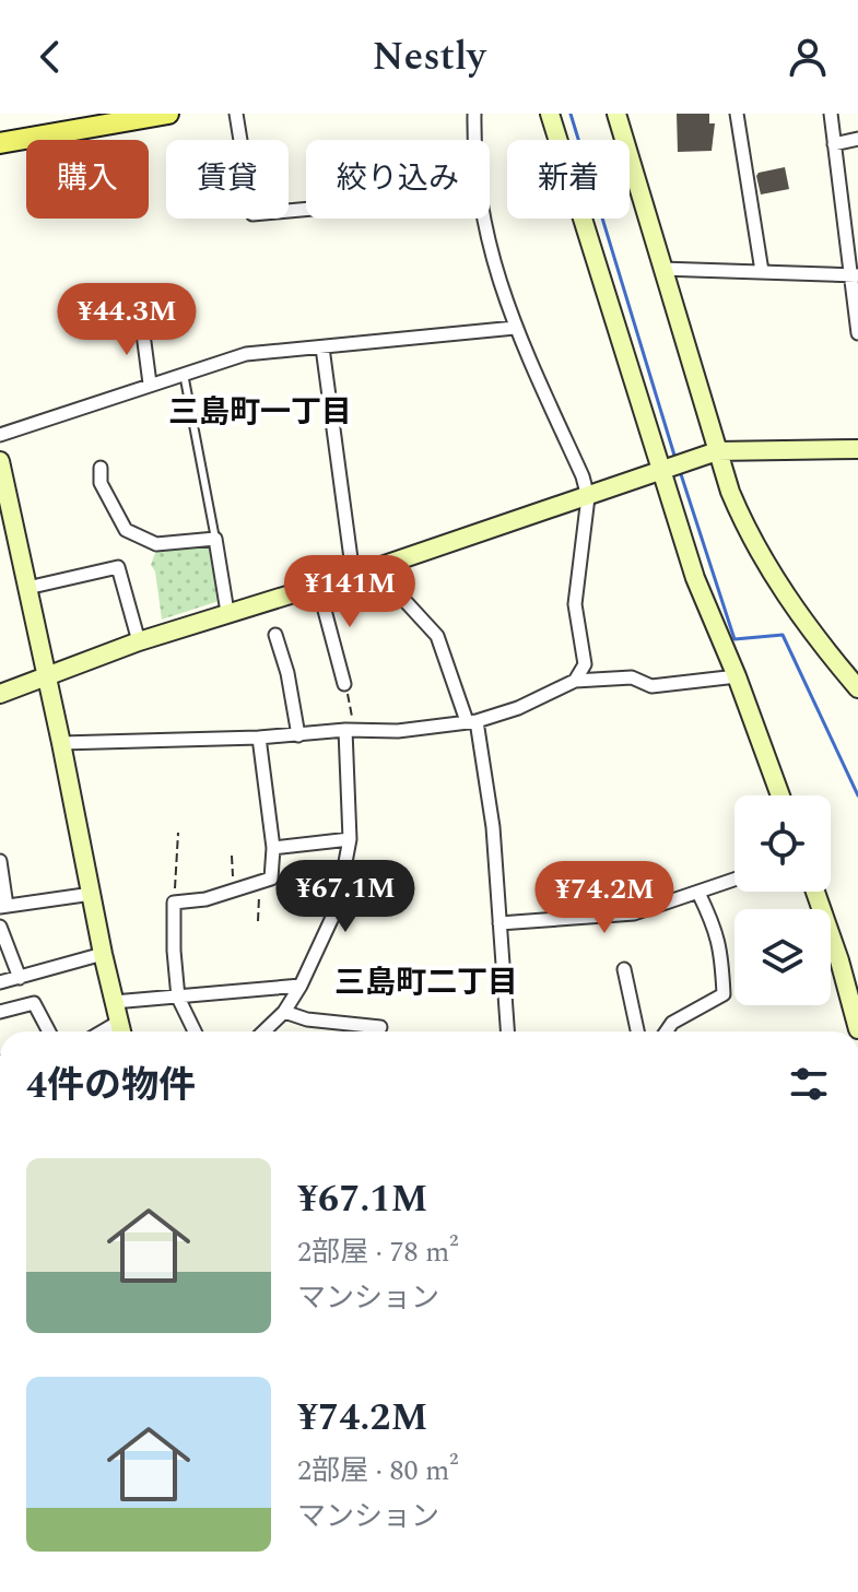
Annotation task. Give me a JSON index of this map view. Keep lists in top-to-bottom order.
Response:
{
  "districts": ["三島町一丁目", "三島町二丁目"],
  "page": {
    "header": "Nestly",
    "chip": [
      "購入",
      "賃貸",
      "絞り込み",
      "新着"
    ],
    "price": [
      "¥44.3M",
      "¥141M",
      "¥67.1M",
      "¥74.2M"
    ],
    "heading": "4件の物件",
    "list": [
      {
        "name": "¥67.1M",
        "note": "2部屋 · 78 m² · マンション"
      },
      {
        "name": "¥74.2M",
        "note": "2部屋 · 80 m² · マンション"
      }
    ]
  }
}
